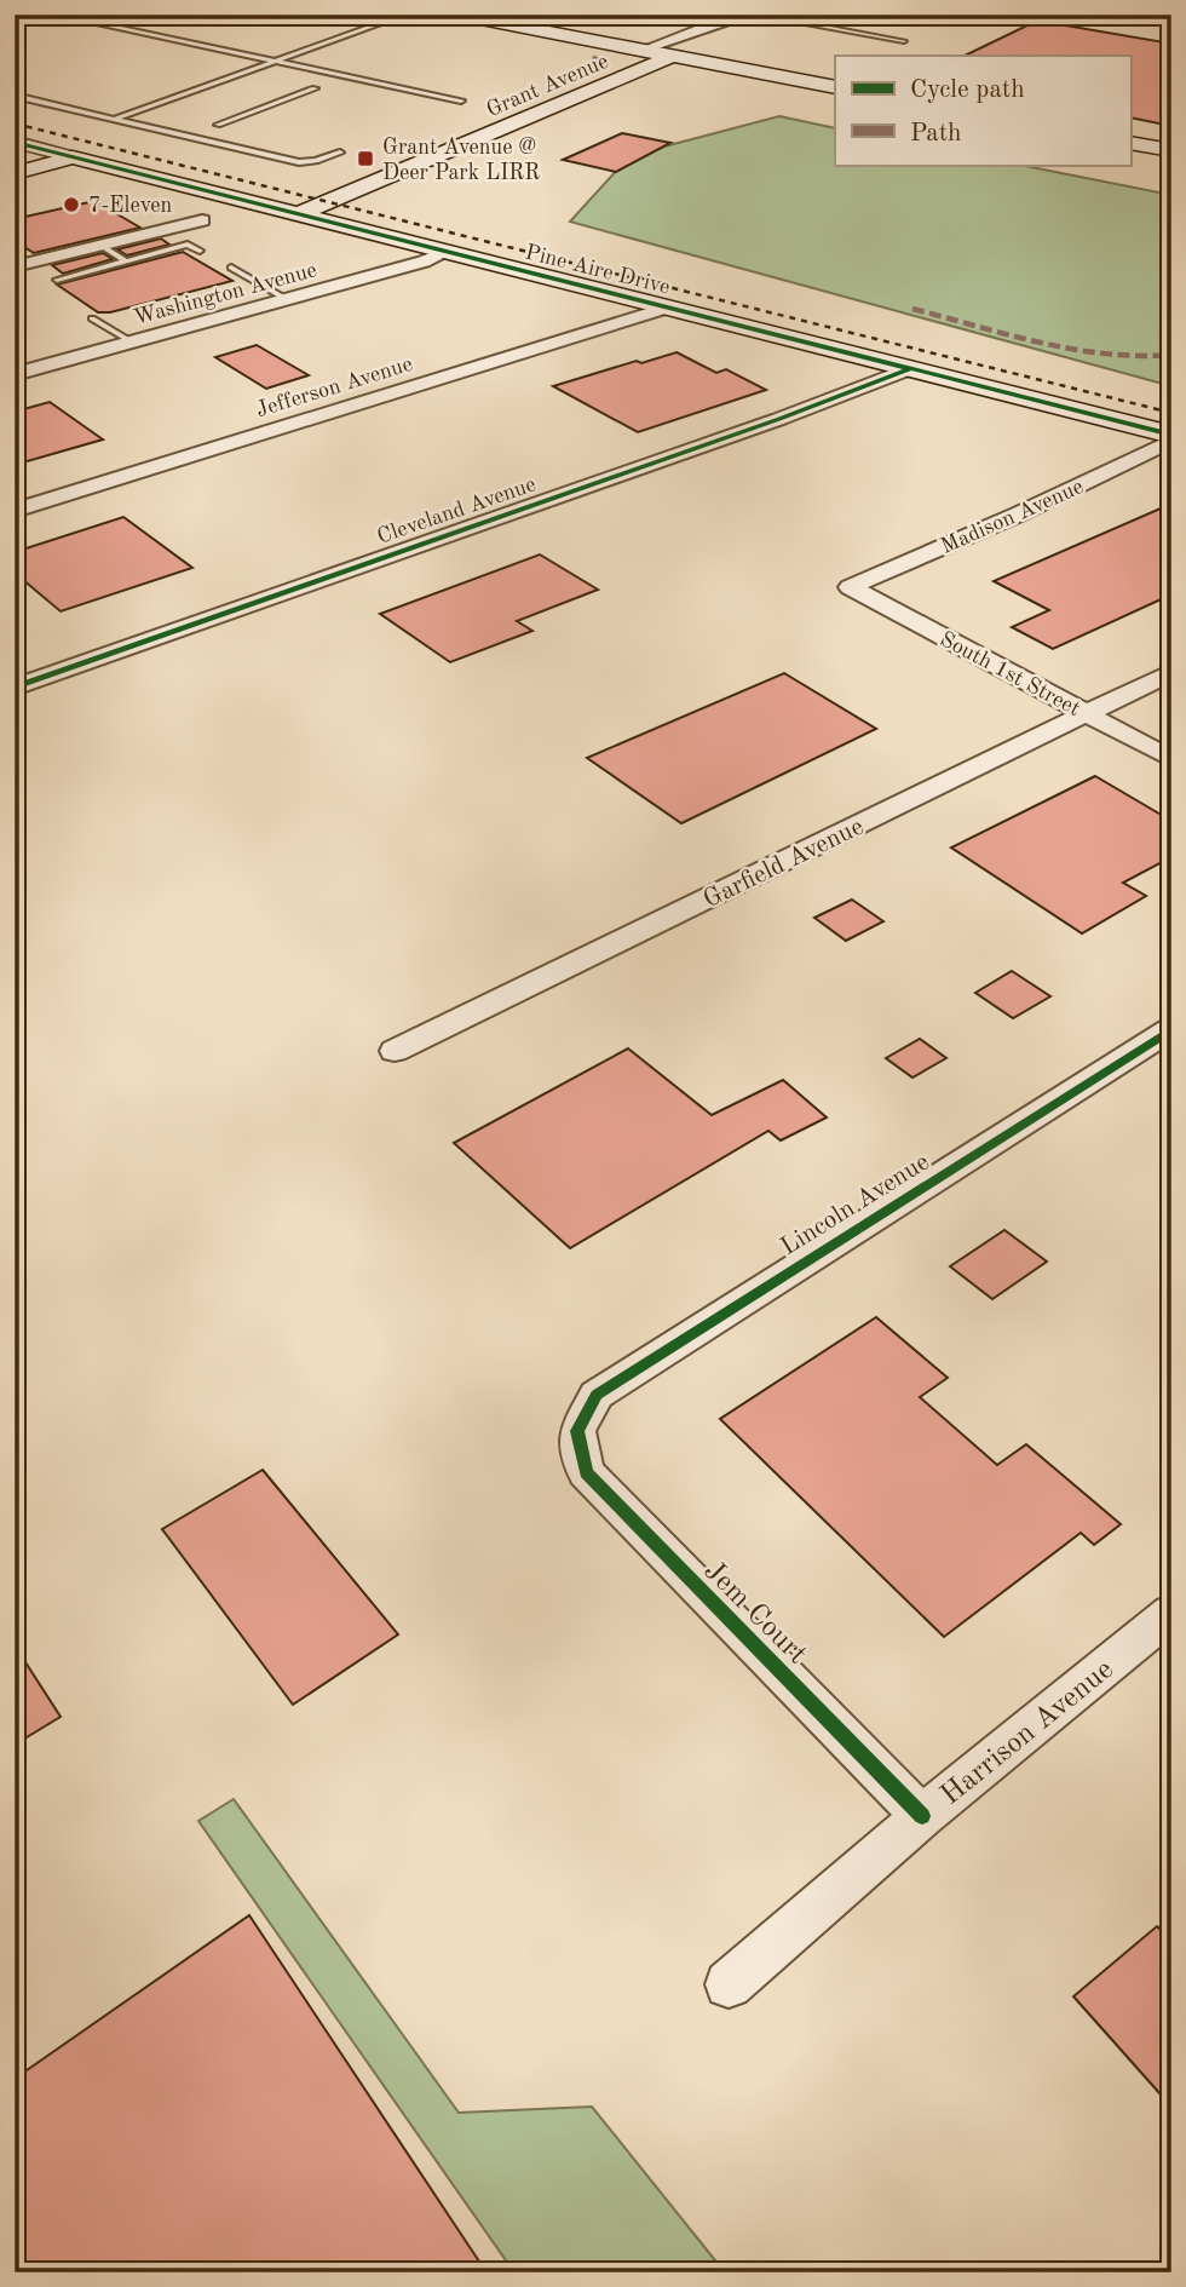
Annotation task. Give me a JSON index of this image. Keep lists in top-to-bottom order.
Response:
{
  "streets": {
    "street": [
      "Grant Avenue",
      "Pine Aire Drive",
      "Washington Avenue",
      "Jefferson Avenue",
      "Cleveland Avenue",
      "Madison Avenue",
      "South 1st Street",
      "Garfield Avenue",
      "Lincoln Avenue",
      "Jem Court",
      "Harrison Avenue"
    ]
  },
  "crossings": [
    ["Grant Avenue", "Pine Aire Drive"],
    ["Pine Aire Drive", "Washington Avenue"],
    ["Pine Aire Drive", "Jefferson Avenue"],
    ["Pine Aire Drive", "Cleveland Avenue"],
    ["Pine Aire Drive", "Madison Avenue"],
    ["Madison Avenue", "South 1st Street"],
    ["South 1st Street", "Garfield Avenue"],
    ["Lincoln Avenue", "Jem Court"],
    ["Jem Court", "Harrison Avenue"]
  ],
  "places": {
    "transit": ["Grant Avenue @ Deer Park LIRR"],
    "other": ["7-Eleven"]
  },
  "legend": ["Cycle path", "Path"]
}
